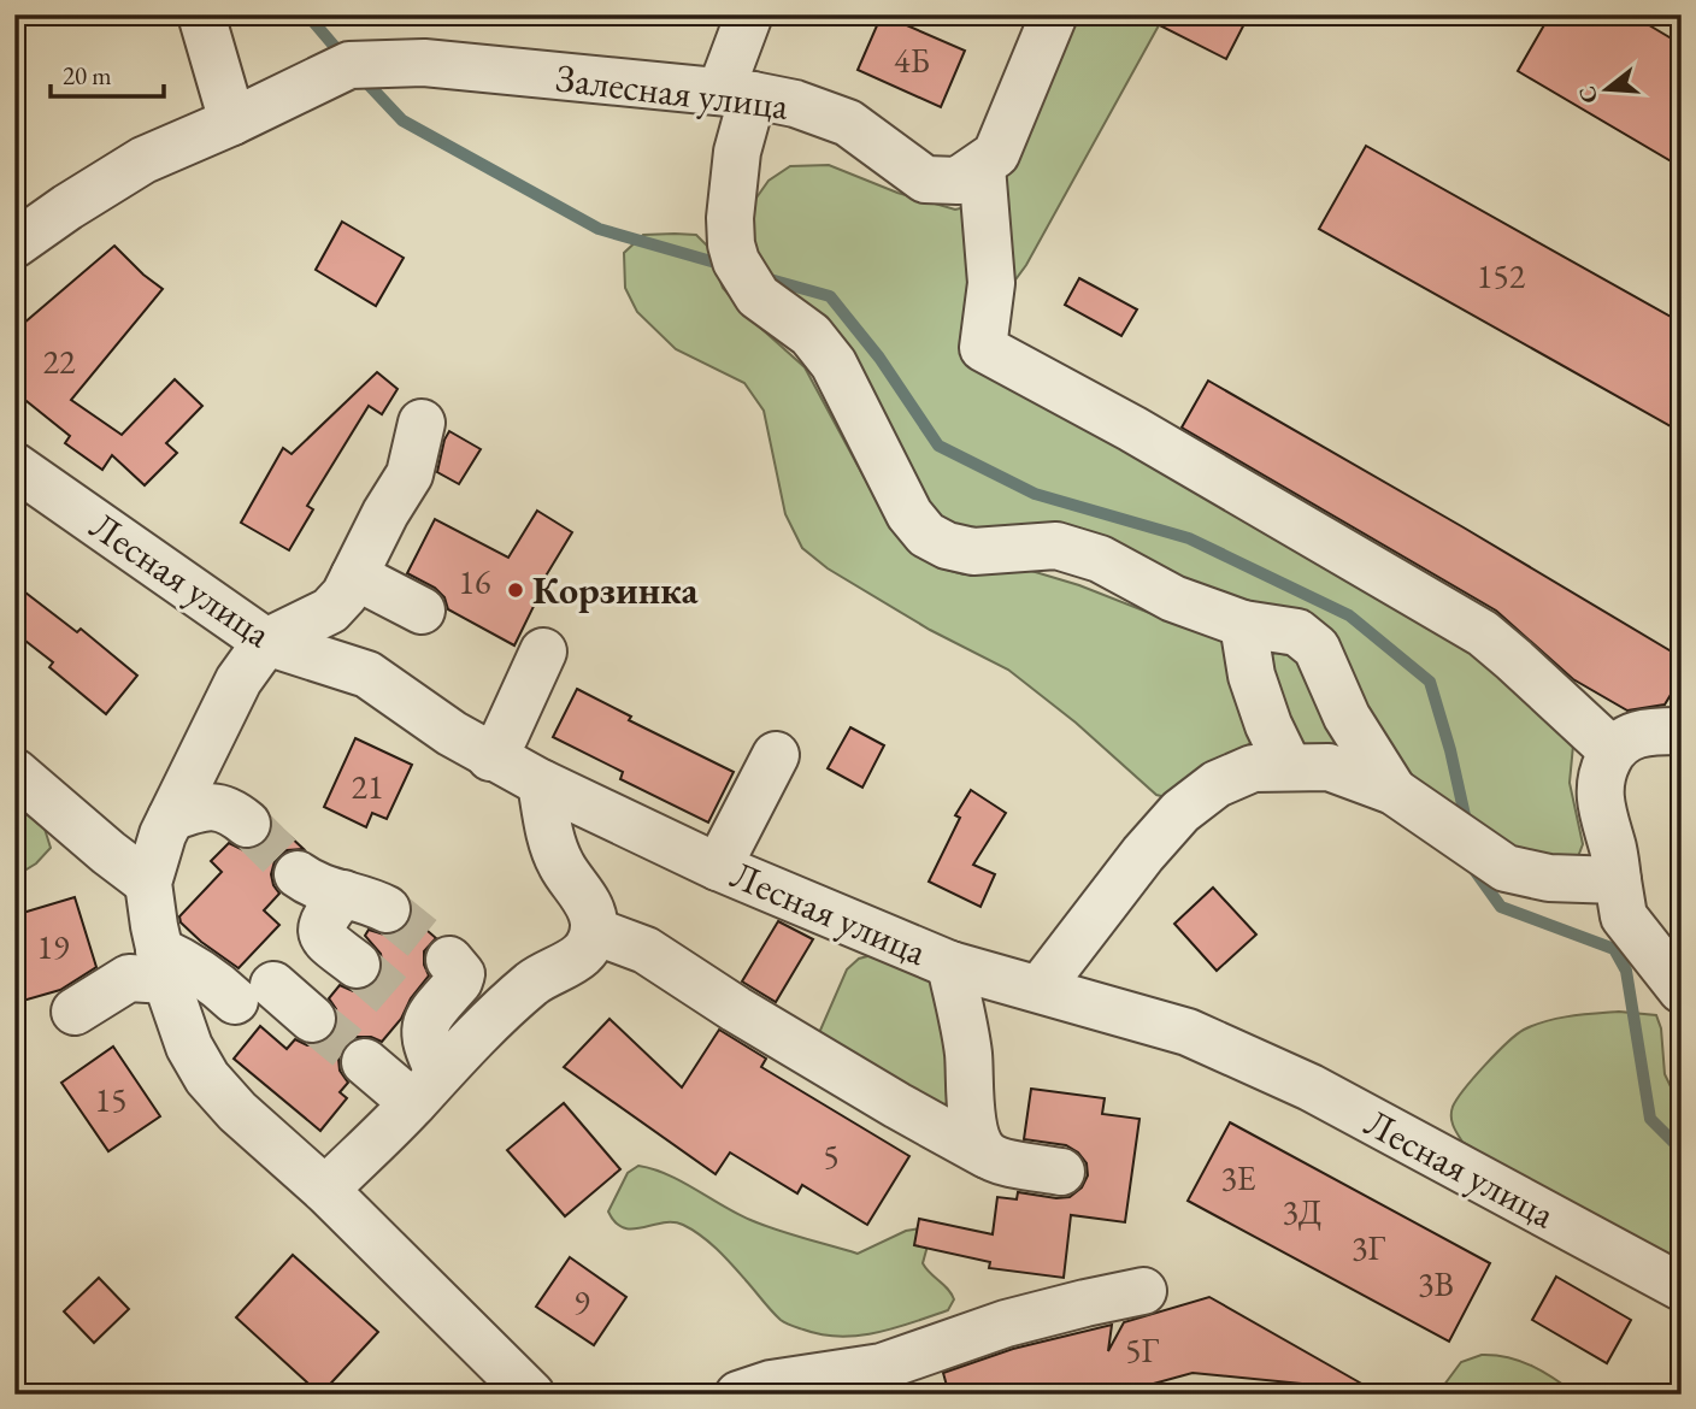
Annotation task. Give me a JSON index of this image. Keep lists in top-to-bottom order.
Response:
{
  "streets": {
    "street": ["Залесная улица", "Лесная улица"]
  },
  "places": ["Корзинка"],
  "house_numbers": [
    "4Б",
    "152",
    "22",
    "16",
    "21",
    "19",
    "15",
    "5",
    "3Е",
    "3Д",
    "3Г",
    "3В",
    "9",
    "5Г"
  ],
  "scale_bar": "20 m",
  "north": "left"
}
